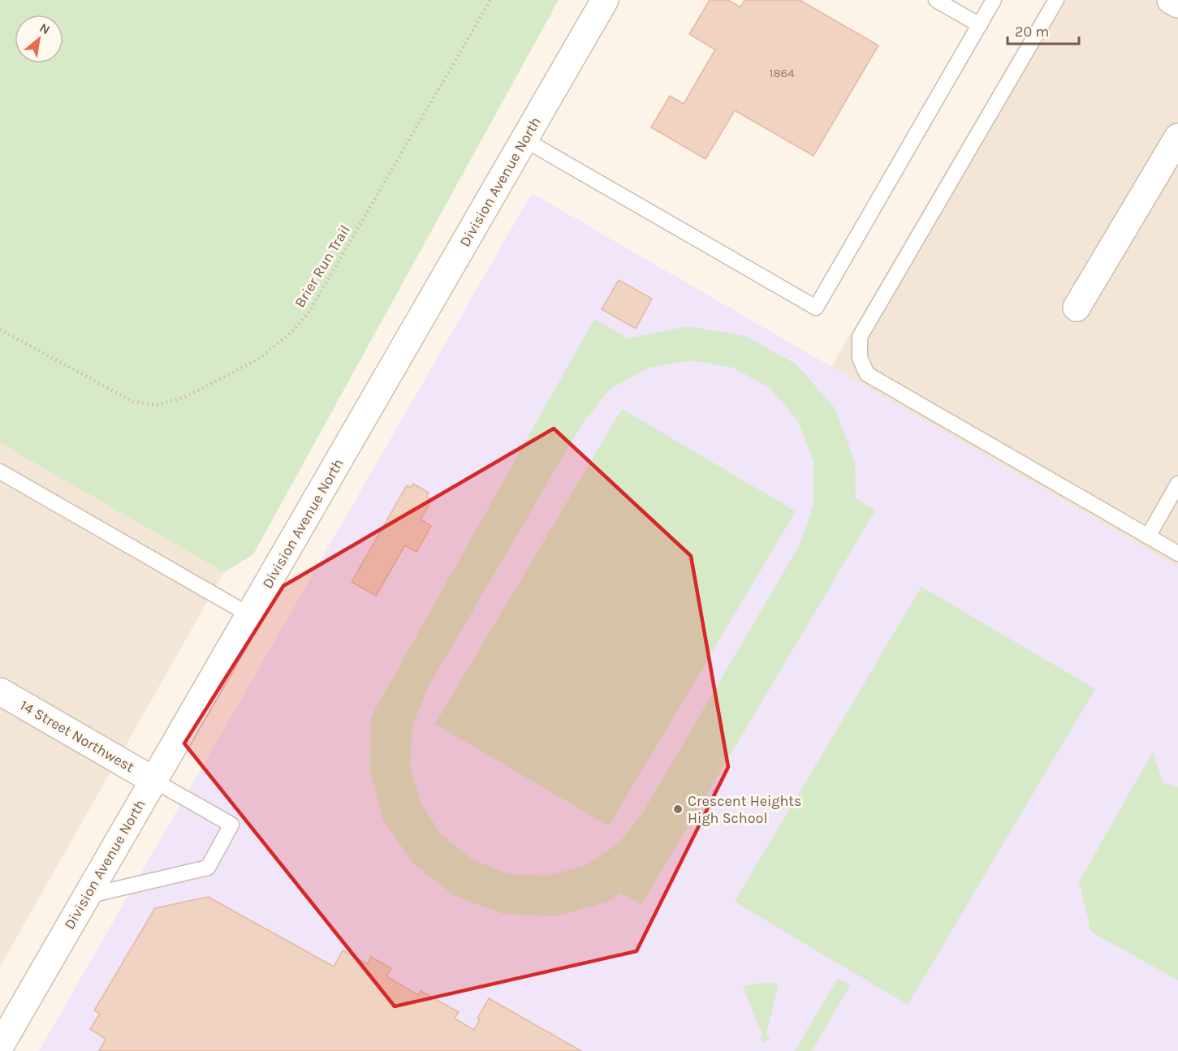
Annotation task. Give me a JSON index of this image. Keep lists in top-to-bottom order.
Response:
{
  "streets": {
    "main road": ["Division Avenue North", "14 Street Northwest"],
    "path": ["Brier Run Trail"]
  },
  "crossings": [
    ["Division Avenue North", "14 Street Northwest"]
  ],
  "places": ["Crescent Heights High School"],
  "house_numbers": ["1864"],
  "scale_bar": "20 m",
  "north": "top right"
}
